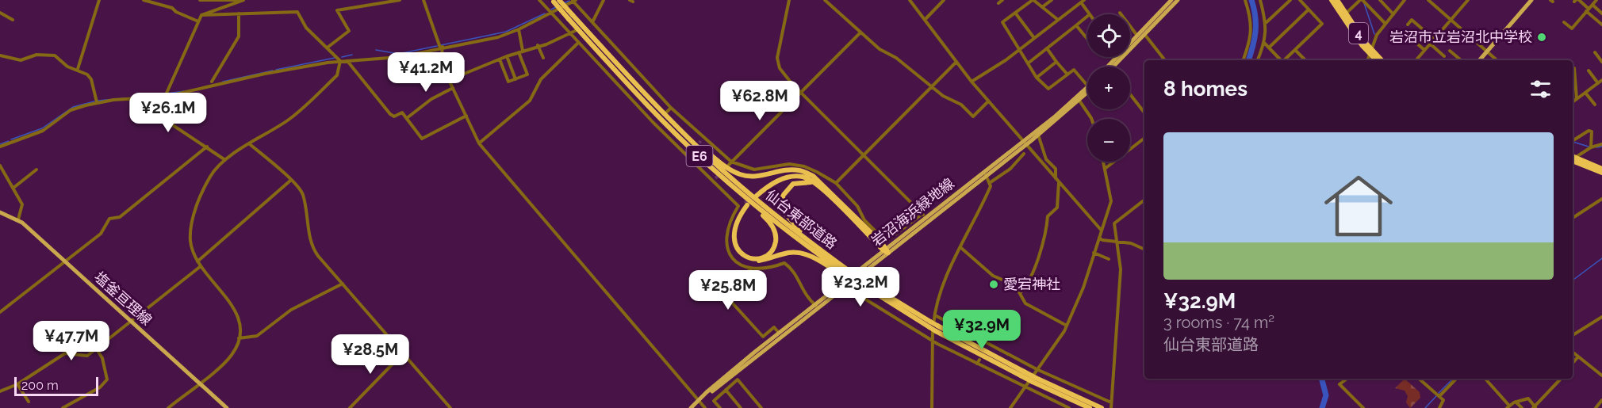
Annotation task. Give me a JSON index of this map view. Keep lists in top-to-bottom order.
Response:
{
  "streets": {
    "highway": ["4", "E6", "仙台東部道路"],
    "main road": ["岩沼海浜緑地線", "塩釜亘理線"]
  },
  "places": ["岩沼市立岩沼北中学校", "愛宕神社"],
  "scale_bar": "200 m",
  "page": {
    "map_buttons": ["+", "−"],
    "price": [
      "¥41.2M",
      "¥62.8M",
      "¥26.1M",
      "¥23.2M",
      "¥25.8M",
      "¥32.9M",
      "¥47.7M",
      "¥28.5M"
    ],
    "heading": "8 homes",
    "list": [
      {
        "name": "¥32.9M",
        "note": "3 rooms · 74 m² · 仙台東部道路"
      }
    ],
    "scale": "200 m"
  }
}
